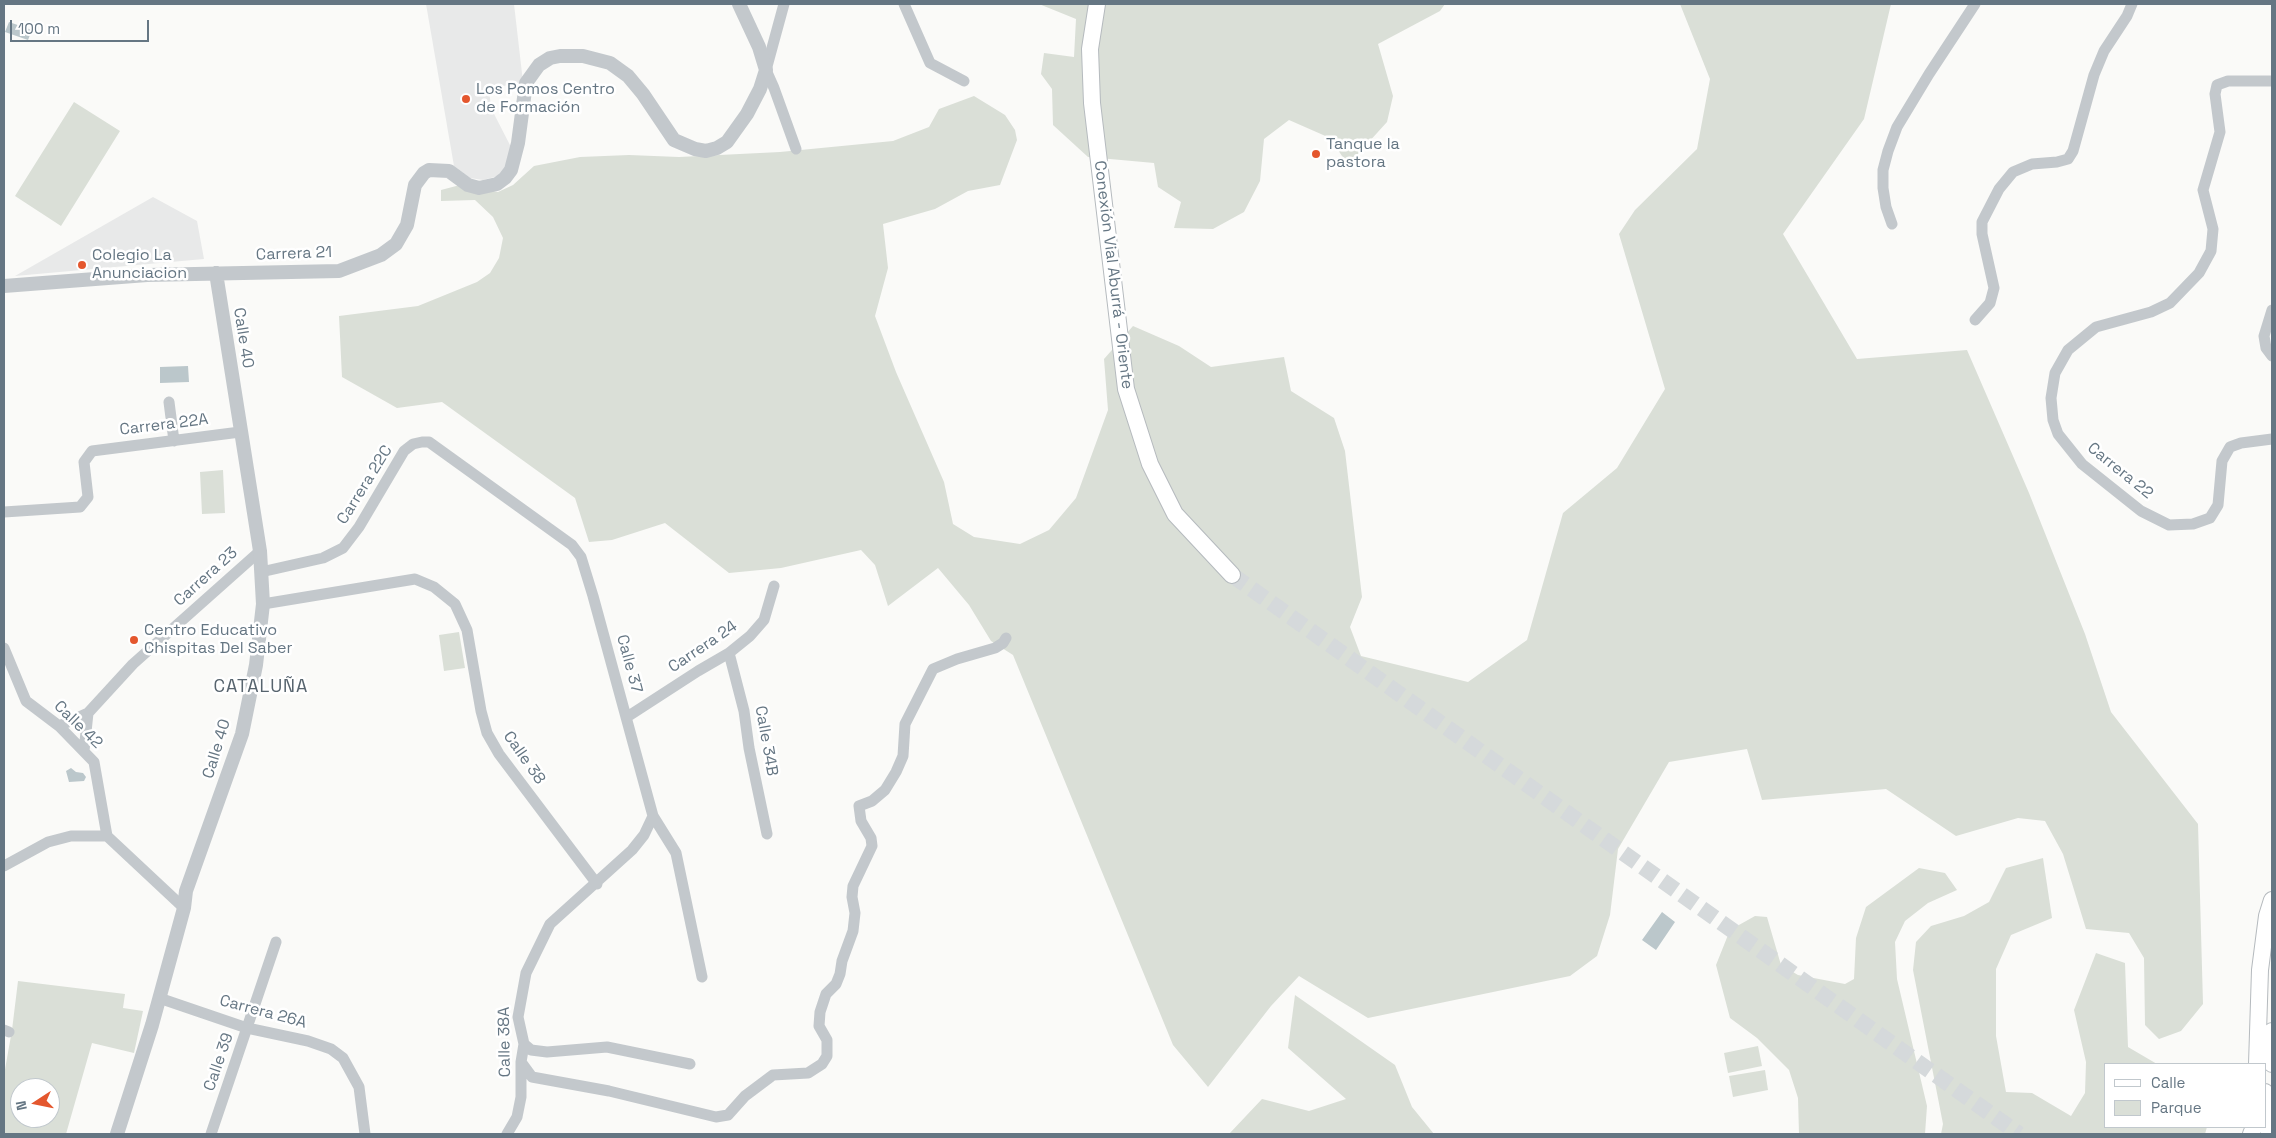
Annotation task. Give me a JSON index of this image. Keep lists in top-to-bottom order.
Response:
{
  "streets": {
    "main road": ["Conexión Vial Aburrá - Oriente"],
    "street": [
      "Carrera 21",
      "Calle 40",
      "Carrera 22A",
      "Carrera 22",
      "Carrera 22C",
      "Carrera 23",
      "Carrera 24",
      "Calle 37",
      "Calle 42",
      "Calle 34B",
      "Calle 38",
      "Carrera 26A",
      "Calle 38A",
      "Calle 39"
    ]
  },
  "crossings": [
    ["Carrera 21", "Calle 40"],
    ["Calle 40", "Carrera 22A"],
    ["Calle 40", "Carrera 22C"],
    ["Calle 40", "Carrera 23"],
    ["Calle 40", "Calle 38"],
    ["Calle 40", "Carrera 26A"],
    ["Carrera 22C", "Calle 37"],
    ["Carrera 23", "Calle 42"],
    ["Carrera 24", "Calle 37"],
    ["Carrera 24", "Calle 34B"],
    ["Calle 37", "Calle 38A"],
    ["Calle 38", "Calle 38A"],
    ["Carrera 26A", "Calle 39"]
  ],
  "districts": ["CATALUÑA"],
  "places": [
    "Los Pomos Centro de Formación",
    "Tanque la pastora",
    "Colegio La Anunciacion",
    "Centro Educativo Chispitas Del Saber"
  ],
  "legend": ["Calle", "Parque"],
  "scale_bar": "100 m",
  "north": "left"
}
